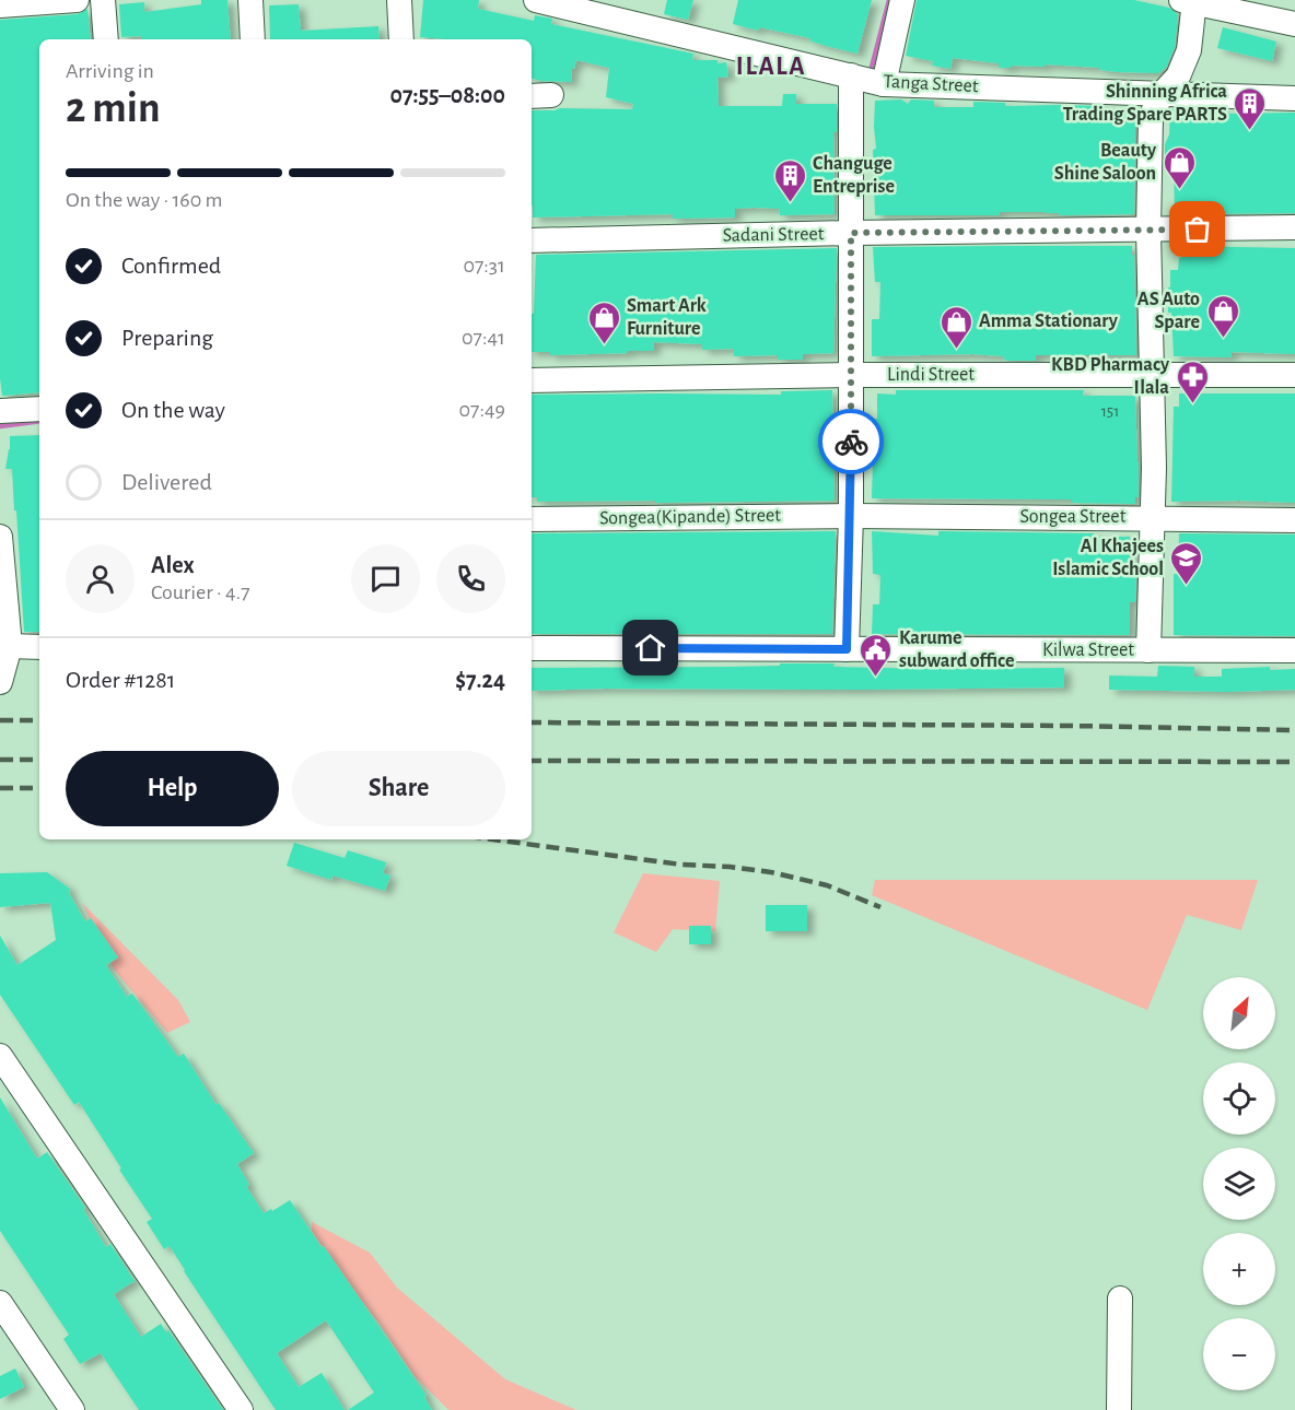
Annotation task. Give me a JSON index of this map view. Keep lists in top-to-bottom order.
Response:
{
  "streets": {
    "street": [
      "Tanga Street",
      "Sadani Street",
      "Lindi Street",
      "Songea(Kipande) Street",
      "Songea Street",
      "Kilwa Street"
    ]
  },
  "crossings": [
    ["Songea(Kipande) Street", "Songea Street"]
  ],
  "districts": ["ILALA"],
  "places": {
    "building": ["Shinning Africa Trading Spare PARTS", "Changuge Entreprise"],
    "shop": [
      "Beauty Shine Saloon",
      "AS Auto Spare",
      "Smart Ark Furniture",
      "Amma Stationary"
    ],
    "pharmacy": ["KBD Pharmacy Ilala"],
    "school or university": ["Al Khajees Islamic School"],
    "public building": ["Karume subward office"]
  },
  "house_numbers": ["151"],
  "north": "top right",
  "page": {
    "heading": ["2 min", "Arriving in", "07:55–08:00"],
    "panel": [
      "Alex",
      "Courier · 4.7",
      "Order #1281",
      "$7.24"
    ],
    "bar": "On the way · 160 m",
    "list": [
      ["Confirmed", "07:31"],
      ["Preparing", "07:41"],
      ["On the way", "07:49"],
      "Delivered"
    ],
    "buttons": ["Help", "Share"],
    "map_buttons": ["+", "−"]
  }
}
